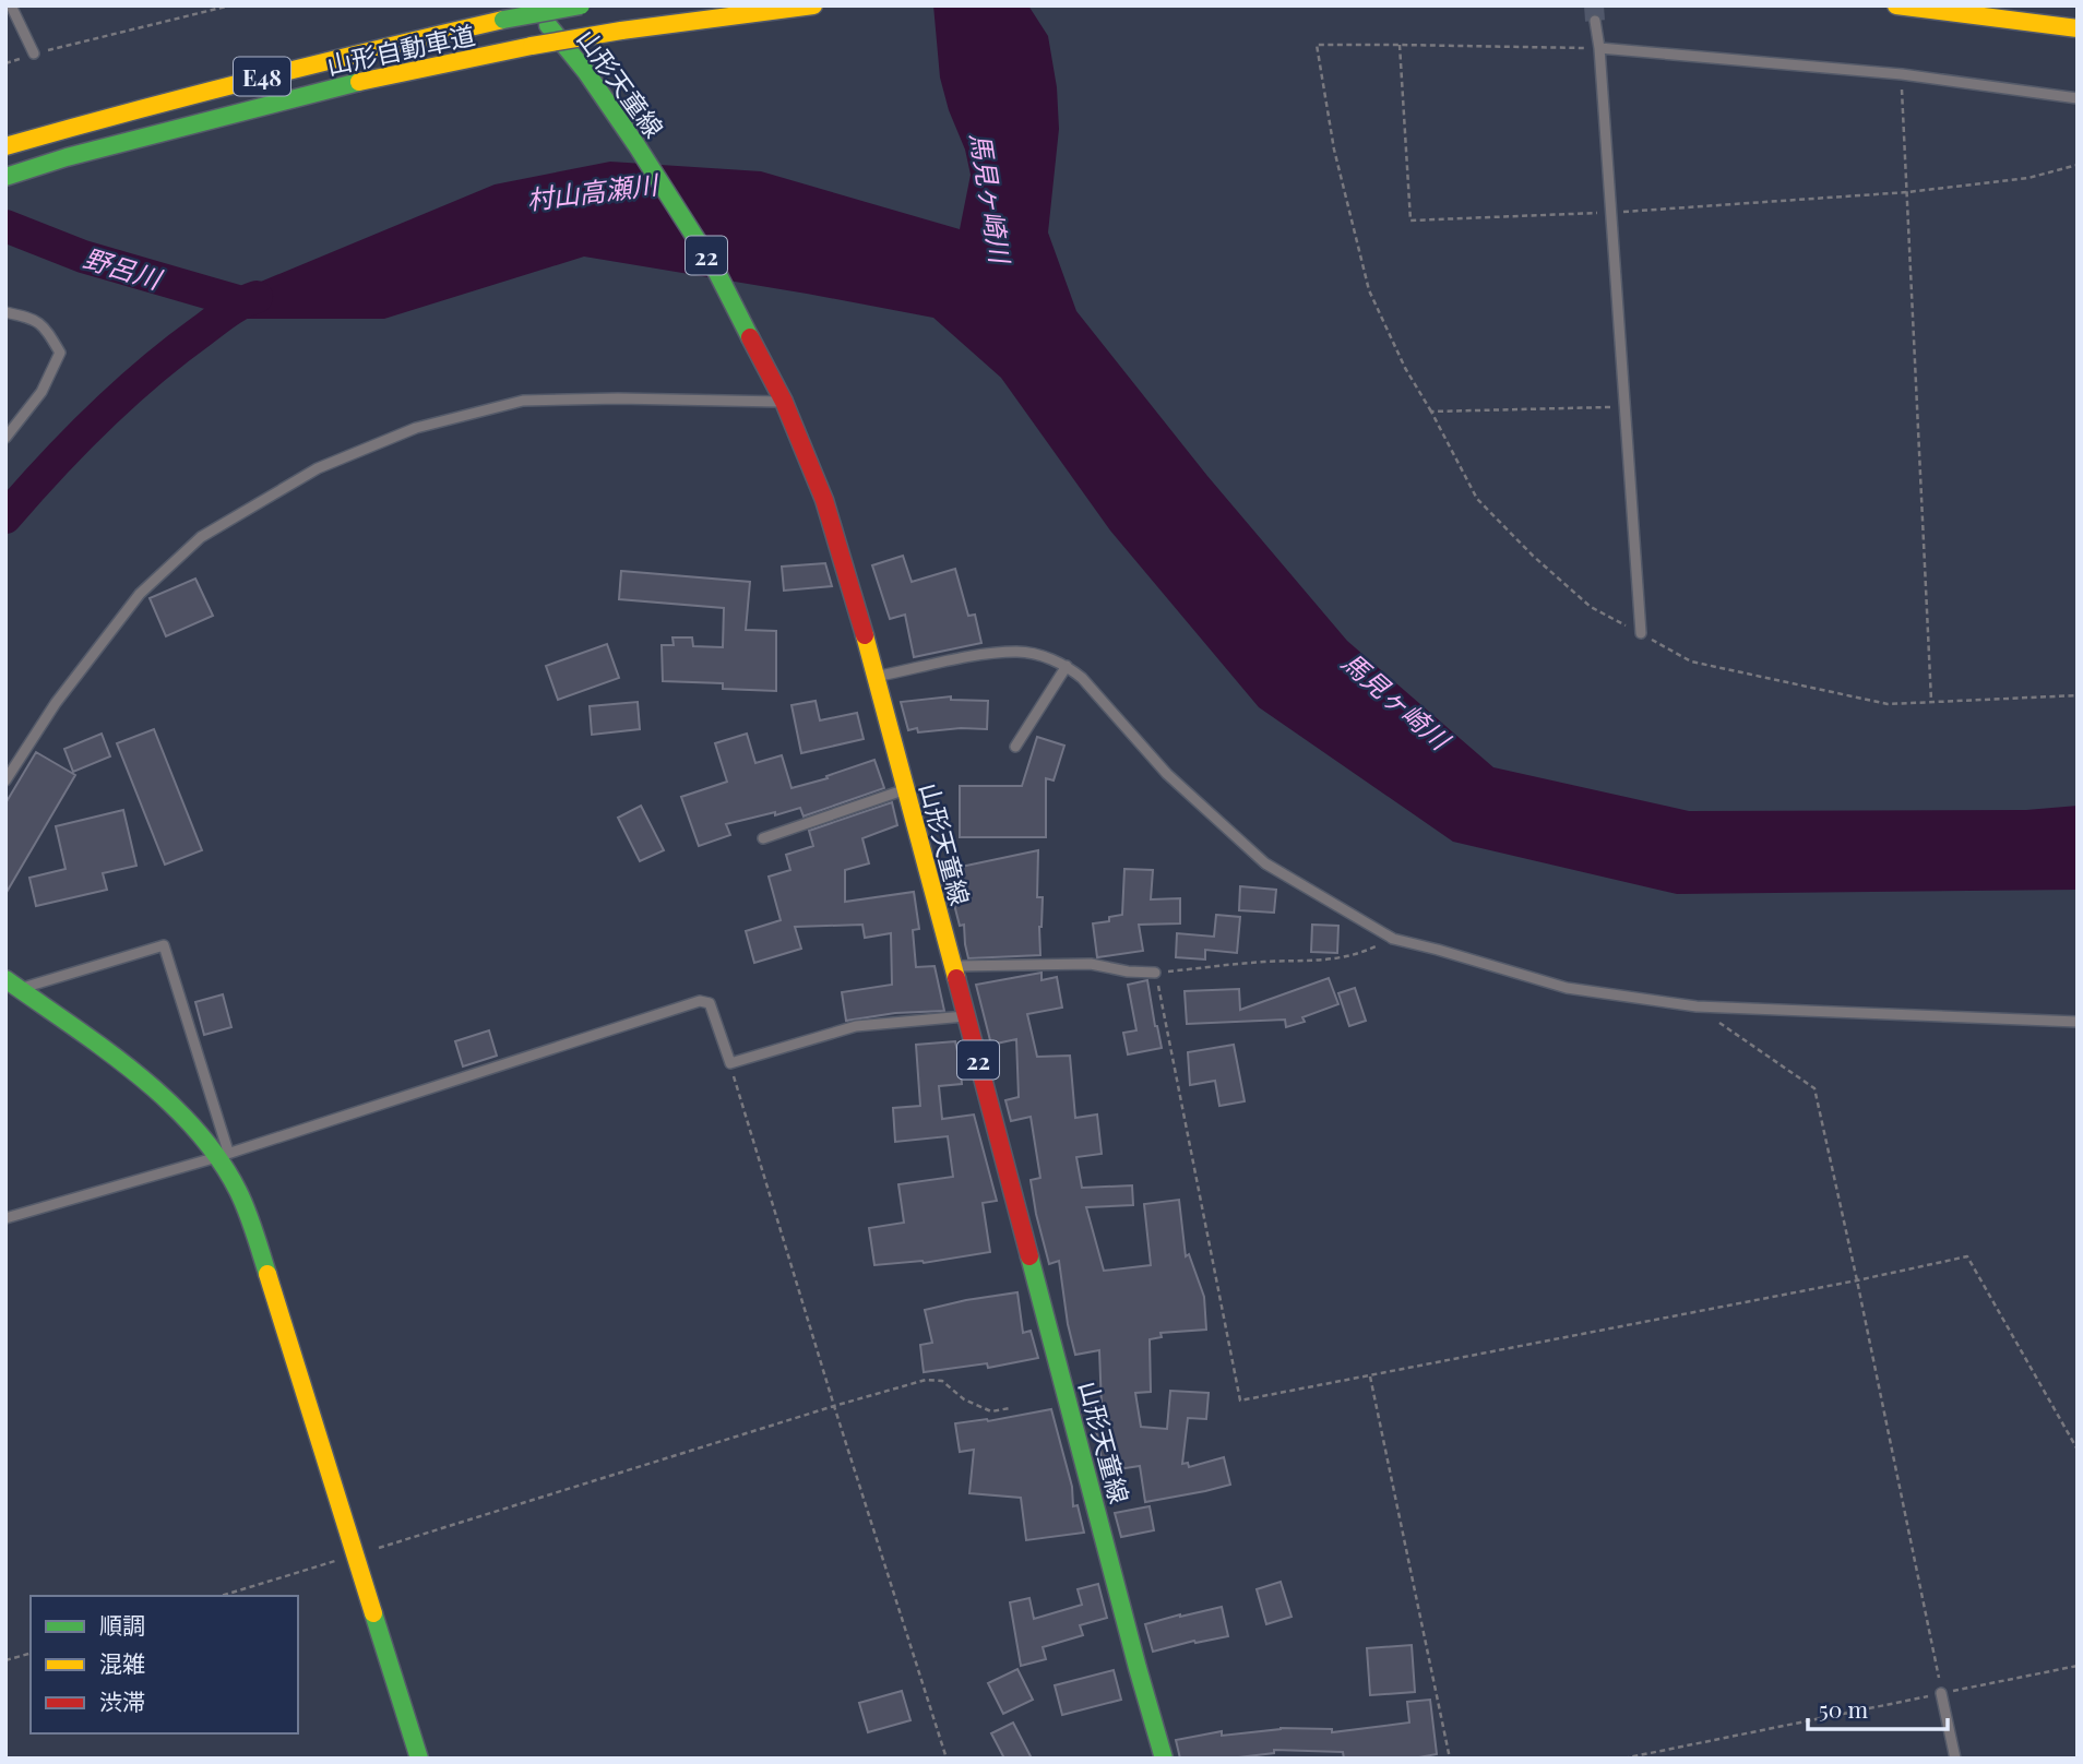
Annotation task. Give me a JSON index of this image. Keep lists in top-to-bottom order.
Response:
{
  "streets": {
    "main road": [
      "山形自動車道",
      "E48",
      "山形天童線",
      "22"
    ]
  },
  "water": ["村山高瀬川", "馬見ヶ崎川", "野呂川"],
  "legend": ["順調", "混雑", "渋滞"],
  "scale_bar": "50 m"
}
